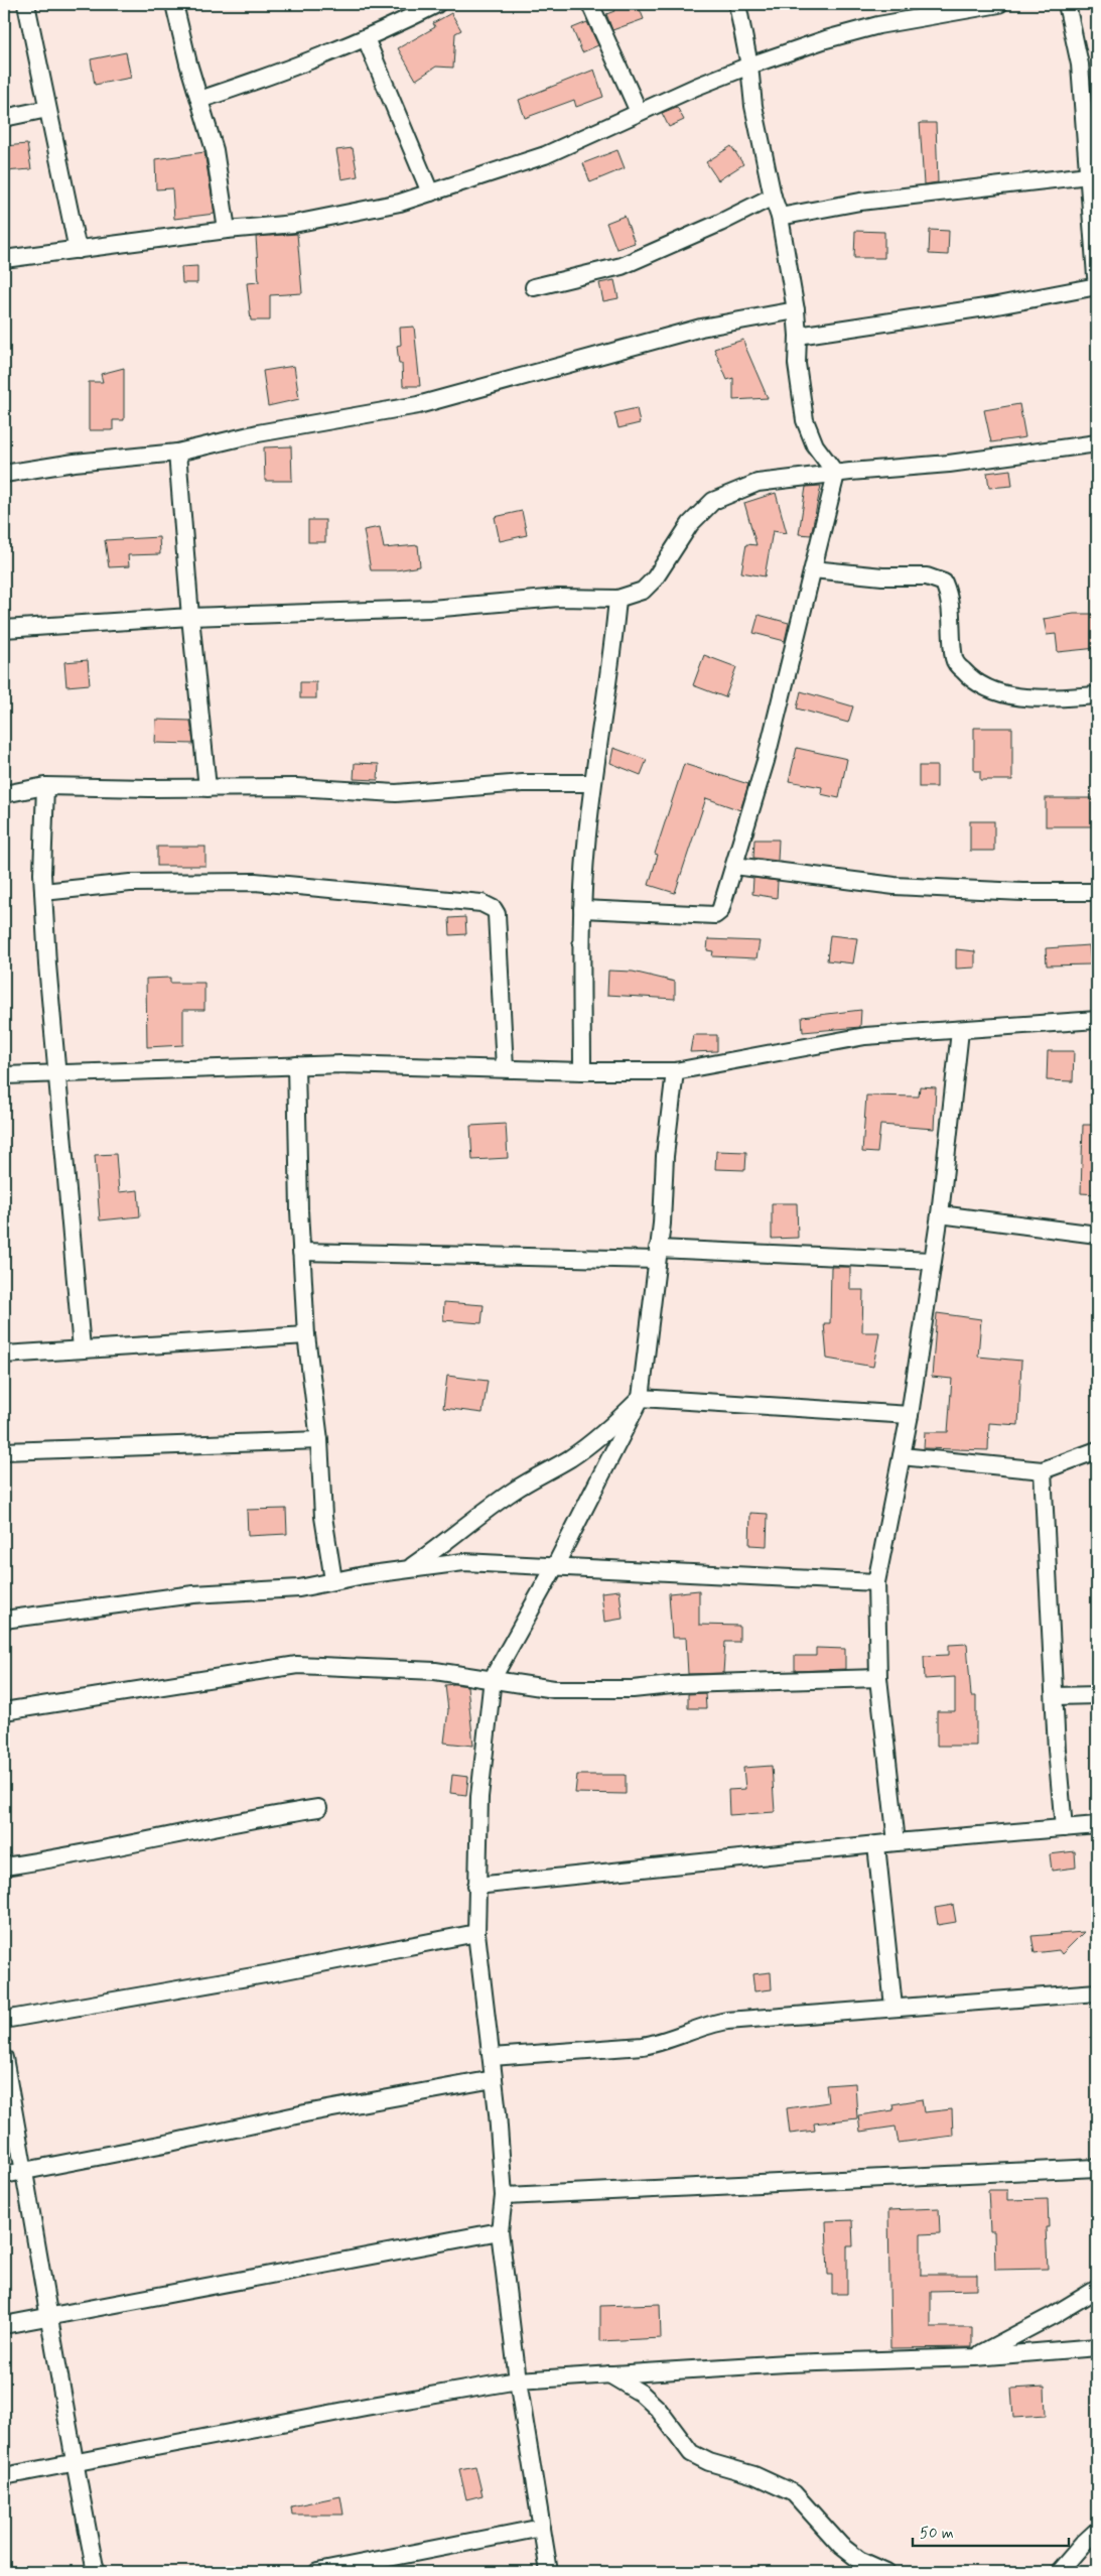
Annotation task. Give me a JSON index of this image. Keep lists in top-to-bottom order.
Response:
{
  "scale_bar": "50 m"
}
